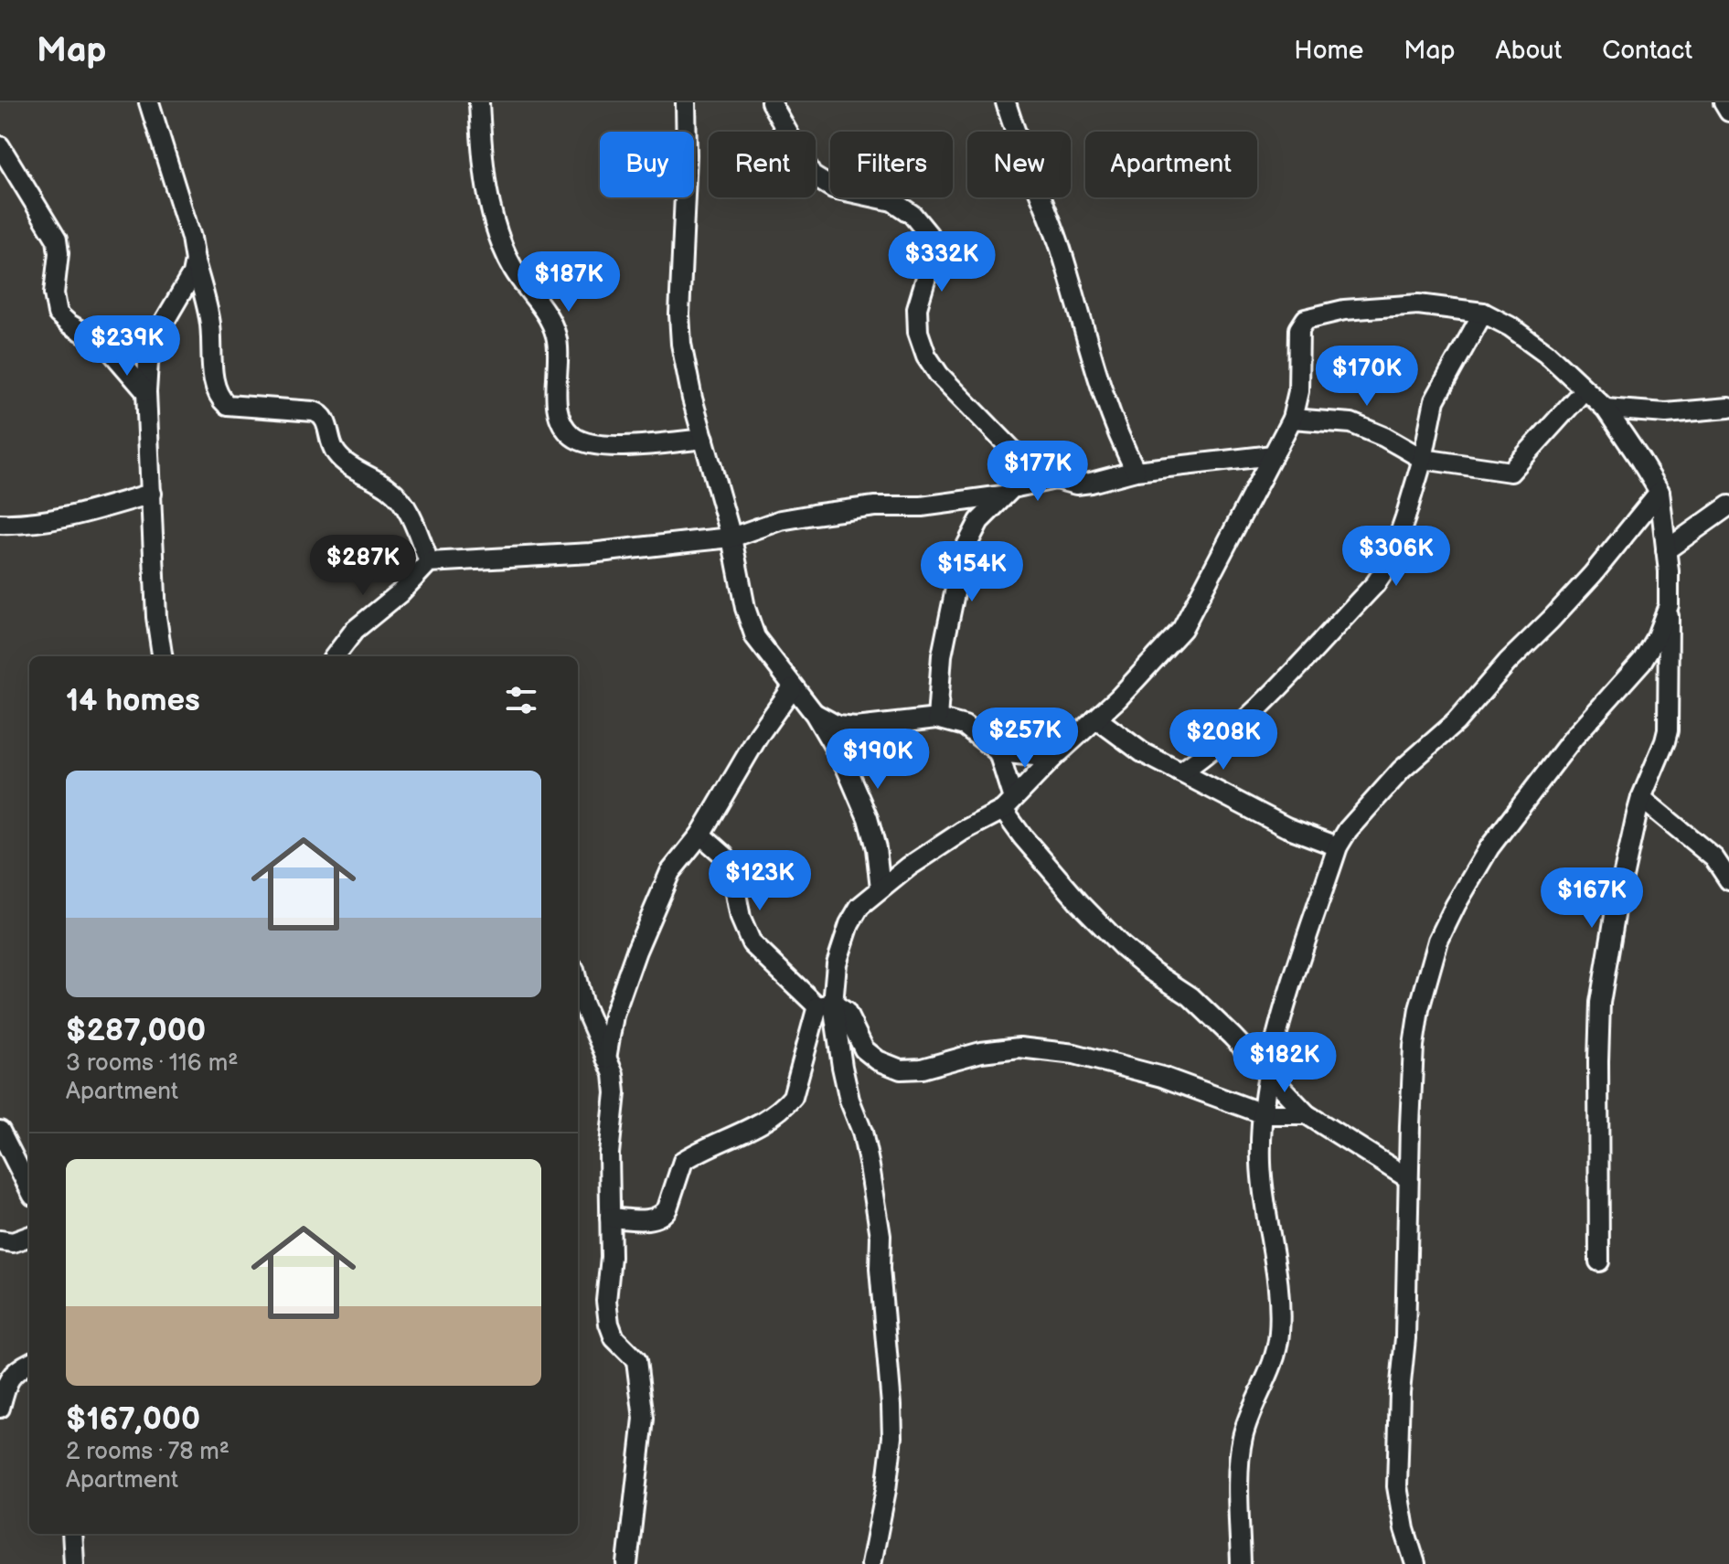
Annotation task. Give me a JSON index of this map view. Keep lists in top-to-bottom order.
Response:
{
  "page": {
    "header": "Map",
    "nav": [
      "Home",
      "Map",
      "About",
      "Contact"
    ],
    "chip": [
      "Buy",
      "Rent",
      "Filters",
      "New",
      "Apartment"
    ],
    "price": [
      "$332K",
      "$187K",
      "$239K",
      "$170K",
      "$177K",
      "$306K",
      "$287K",
      "$154K",
      "$257K",
      "$208K",
      "$190K",
      "$123K",
      "$167K",
      "$182K"
    ],
    "heading": "14 homes",
    "list": [
      {
        "name": "$287,000",
        "note": "3 rooms · 116 m² · Apartment"
      },
      {
        "name": "$167,000",
        "note": "2 rooms · 78 m² · Apartment"
      }
    ]
  }
}
